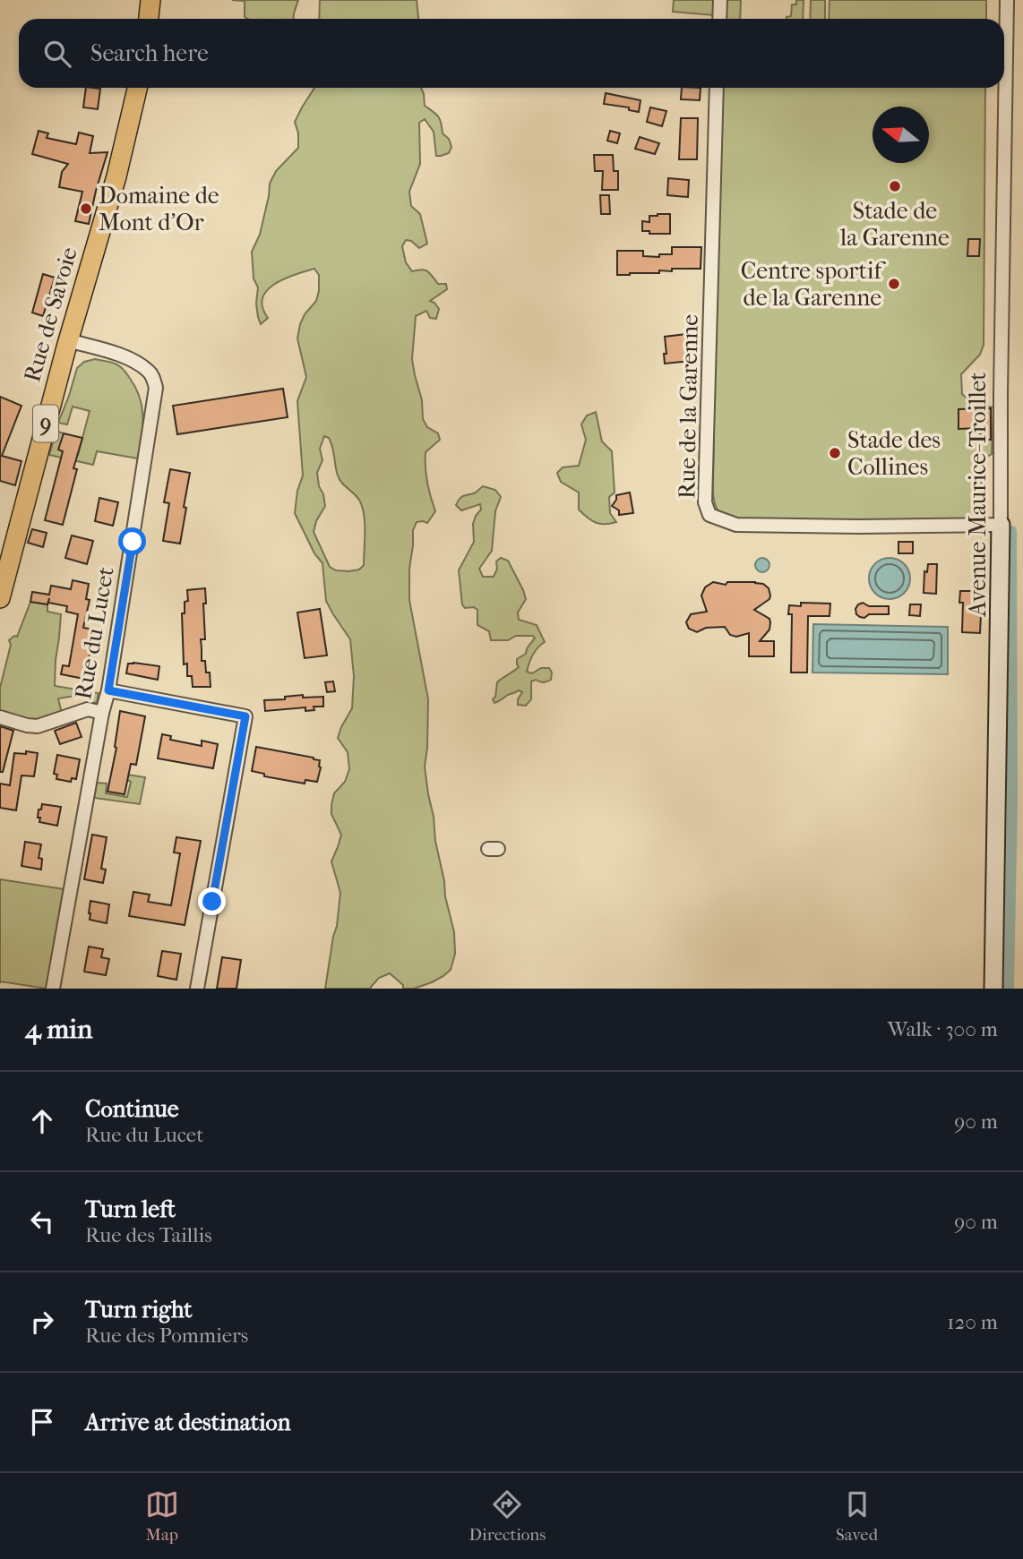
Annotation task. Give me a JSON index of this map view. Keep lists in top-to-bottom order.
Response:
{
  "streets": {
    "main road": ["Rue de Savoie", "9"],
    "street": ["Rue de la Garenne", "Avenue Maurice-Troillet", "Rue du Lucet"]
  },
  "crossings": [
    ["Rue de Savoie", "Rue du Lucet"],
    ["Rue de la Garenne", "Avenue Maurice-Troillet"]
  ],
  "places": [
    "Stade de la Garenne",
    "Domaine de Mont d'Or",
    "Centre sportif de la Garenne",
    "Stade des Collines"
  ],
  "north": "left",
  "page": {
    "search": "Search here",
    "heading": ["4 min", "Walk · 300 m"],
    "list": [
      ["Continue", "Rue du Lucet", "90 m"],
      ["Turn left", "Rue des Taillis", "90 m"],
      ["Turn right", "Rue des Pommiers", "120 m"],
      "Arrive at destination"
    ],
    "nav": ["Map", "Directions", "Saved"]
  }
}
